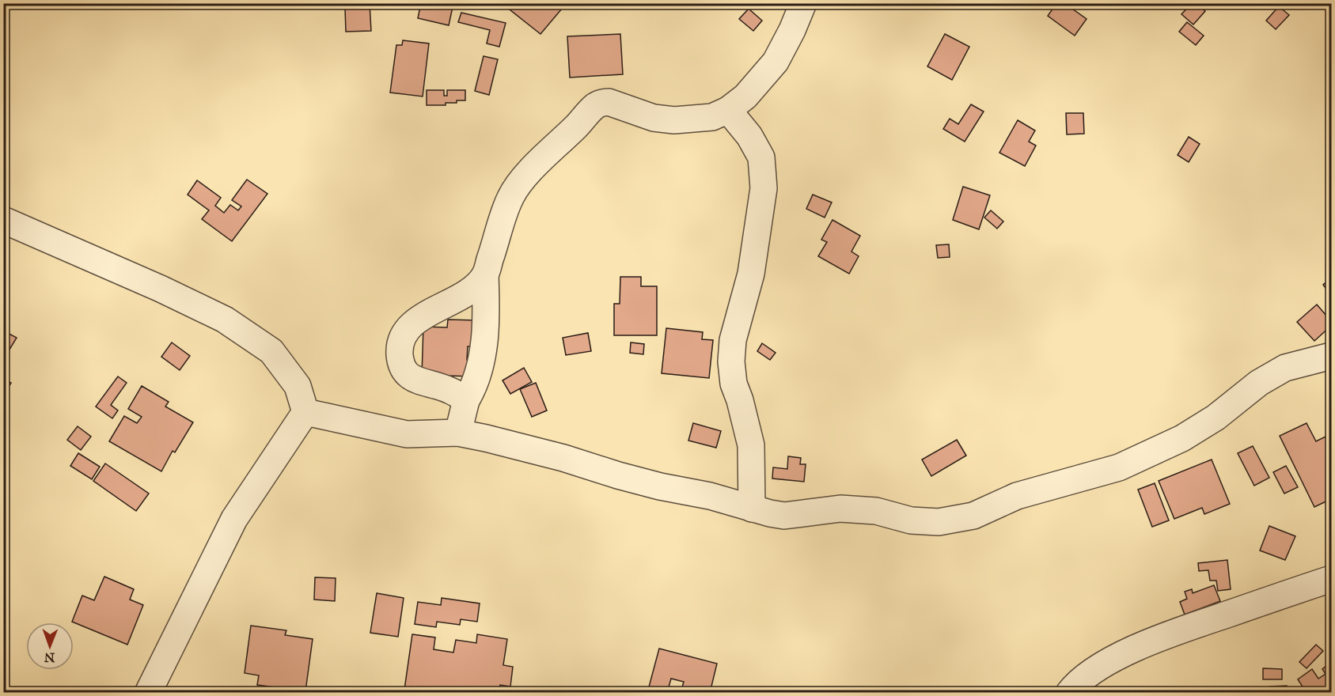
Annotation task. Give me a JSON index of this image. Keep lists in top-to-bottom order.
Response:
{
  "north": "bottom"
}
